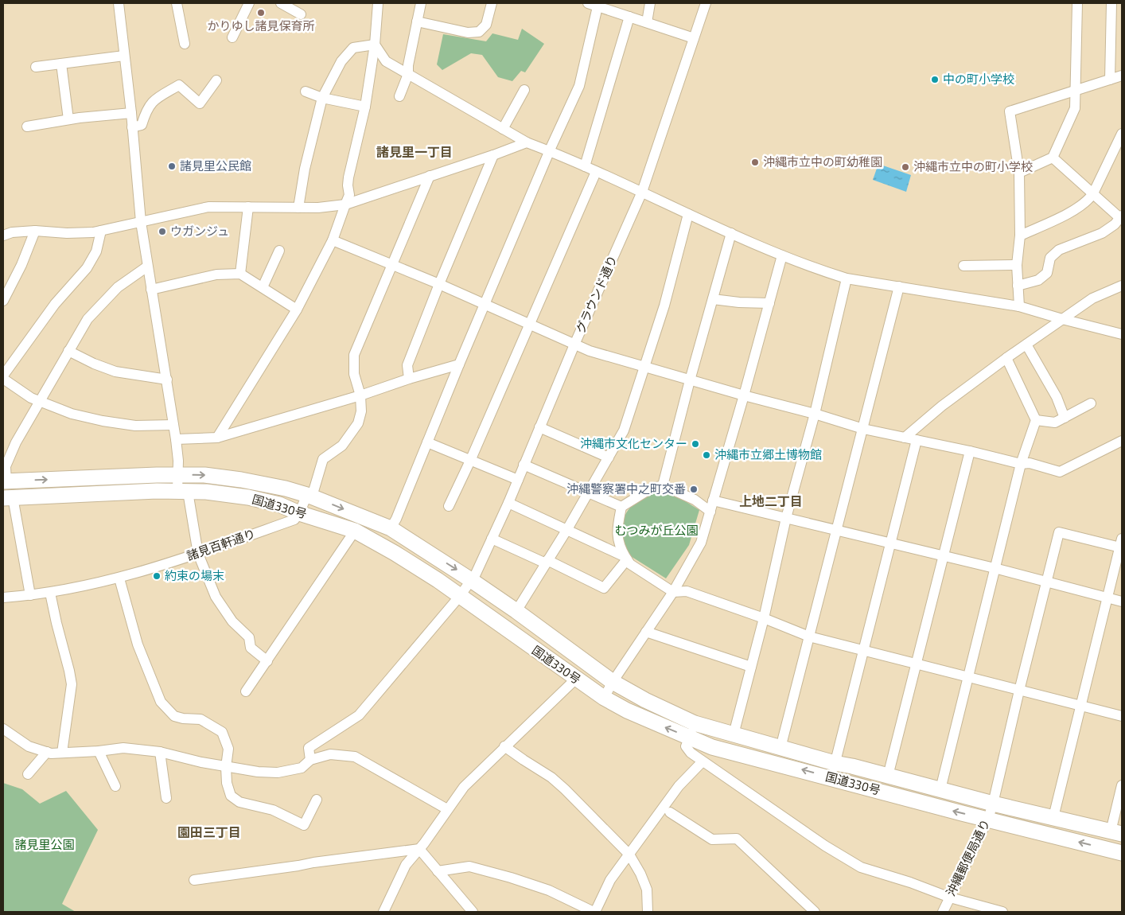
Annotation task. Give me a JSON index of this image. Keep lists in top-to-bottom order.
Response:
{
  "streets": {
    "highway": ["国道330号"],
    "street": ["グラウンド通り", "諸見百軒通り", "沖縄郵便局通り"]
  },
  "crossings": [
    ["グラウンド通り", "国道330号"],
    ["国道330号", "諸見百軒通り"],
    ["国道330号", "沖縄郵便局通り"]
  ],
  "districts": ["諸見里一丁目", "上地二丁目", "園田三丁目"],
  "parks": ["むつみが丘公園", "諸見里公園"],
  "places": [
    "かりゆし諸見保育所",
    "中の町小学校",
    "沖縄市立中の町幼稚園",
    "諸見里公民館",
    "沖縄市立中の町小学校",
    "ウガンジュ",
    "沖縄市文化センター",
    "沖縄市立郷土博物館",
    "沖縄警察署中之町交番",
    "約束の場末"
  ]
}
